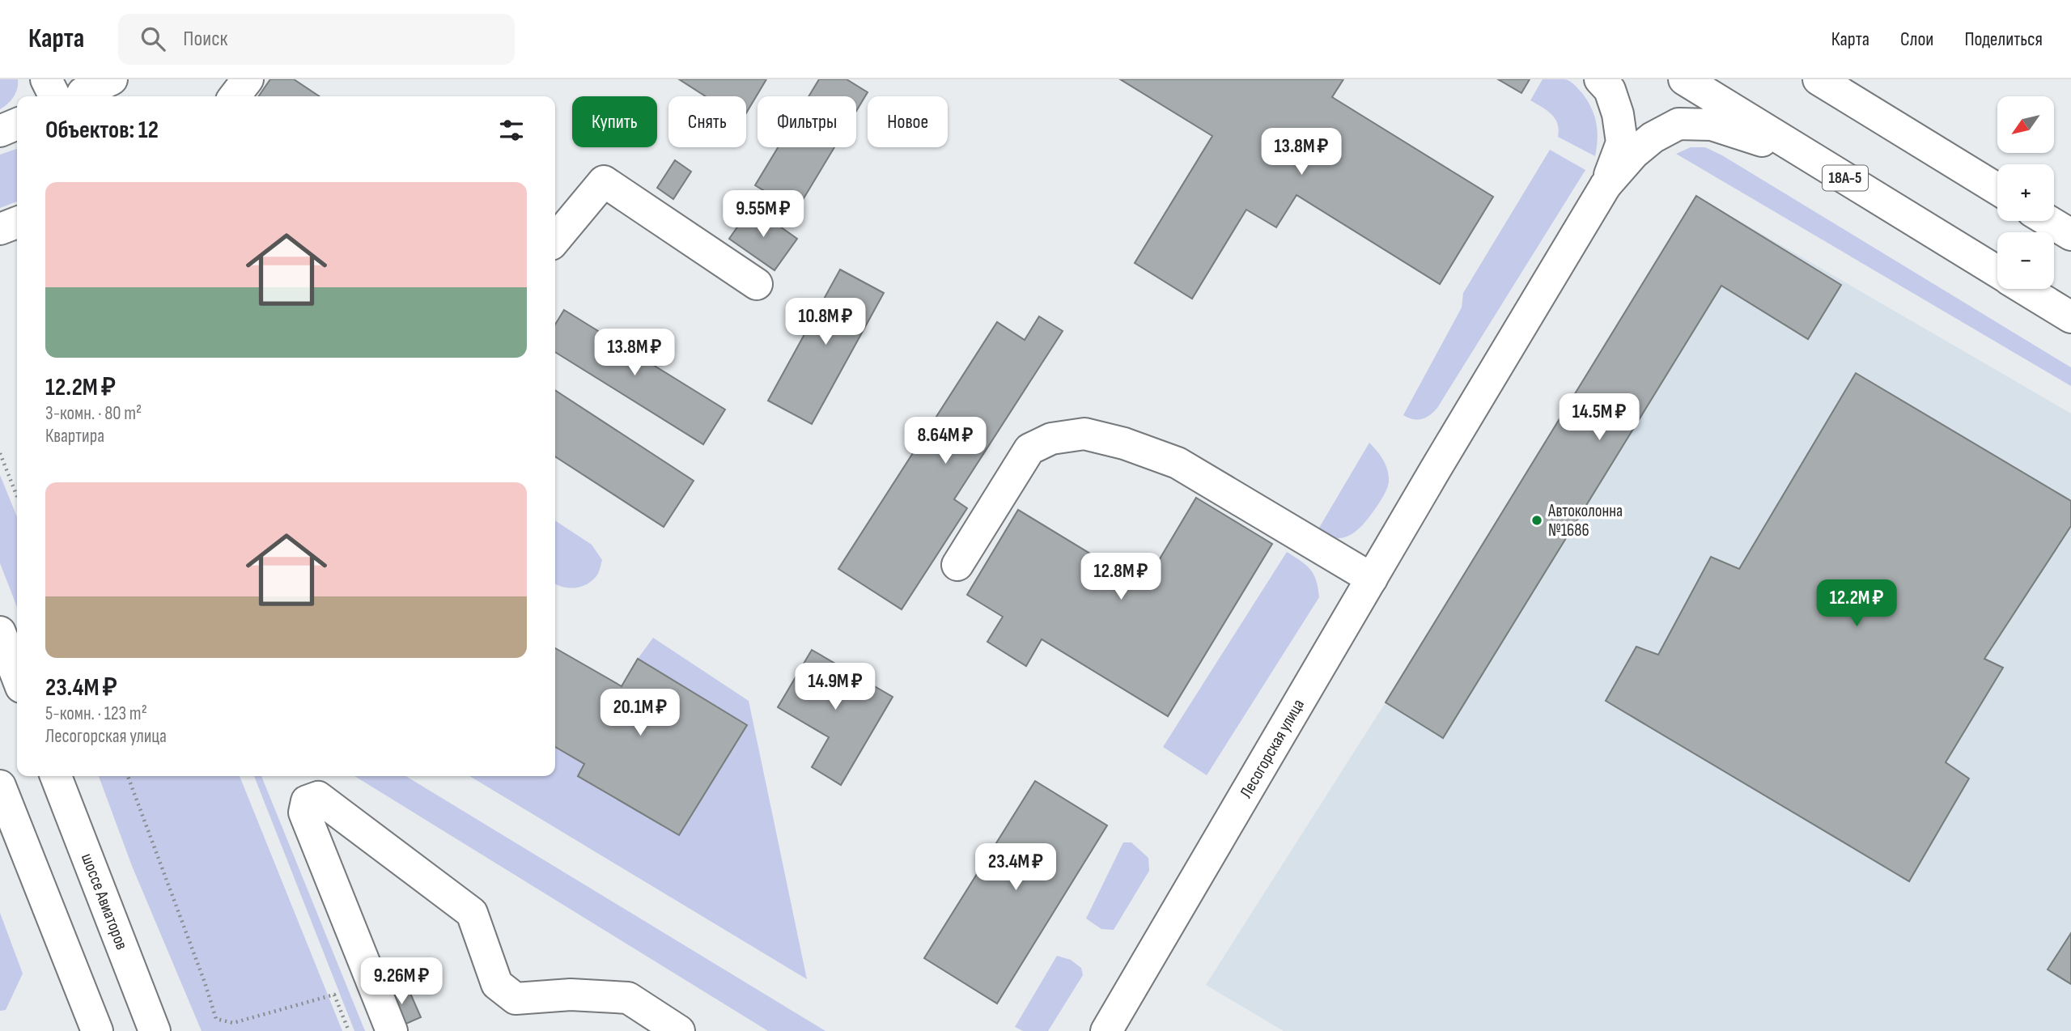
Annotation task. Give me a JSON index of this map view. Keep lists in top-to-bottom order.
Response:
{
  "streets": {
    "main road": ["18А-5", "Лесогорская улица", "шоссе Авиаторов"]
  },
  "places": ["Автоколонна №1686"],
  "north": "bottom left",
  "page": {
    "header": "Карта",
    "search": "Поиск",
    "nav": ["Карта", "Слои", "Поделиться"],
    "map_buttons": ["+", "−"],
    "chip": [
      "Купить",
      "Снять",
      "Фильтры",
      "Новое"
    ],
    "heading": "Объектов: 12",
    "price": [
      "13.8M ₽",
      "9.55M ₽",
      "10.8M ₽",
      "13.8M ₽",
      "14.5M ₽",
      "8.64M ₽",
      "12.8M ₽",
      "12.2M ₽",
      "14.9M ₽",
      "20.1M ₽",
      "23.4M ₽",
      "9.26M ₽"
    ],
    "list": [
      {
        "name": "12.2M ₽",
        "note": "3-комн. · 80 m² · Квартира"
      },
      {
        "name": "23.4M ₽",
        "note": "5-комн. · 123 m² · Лесогорская улица"
      }
    ]
  }
}
